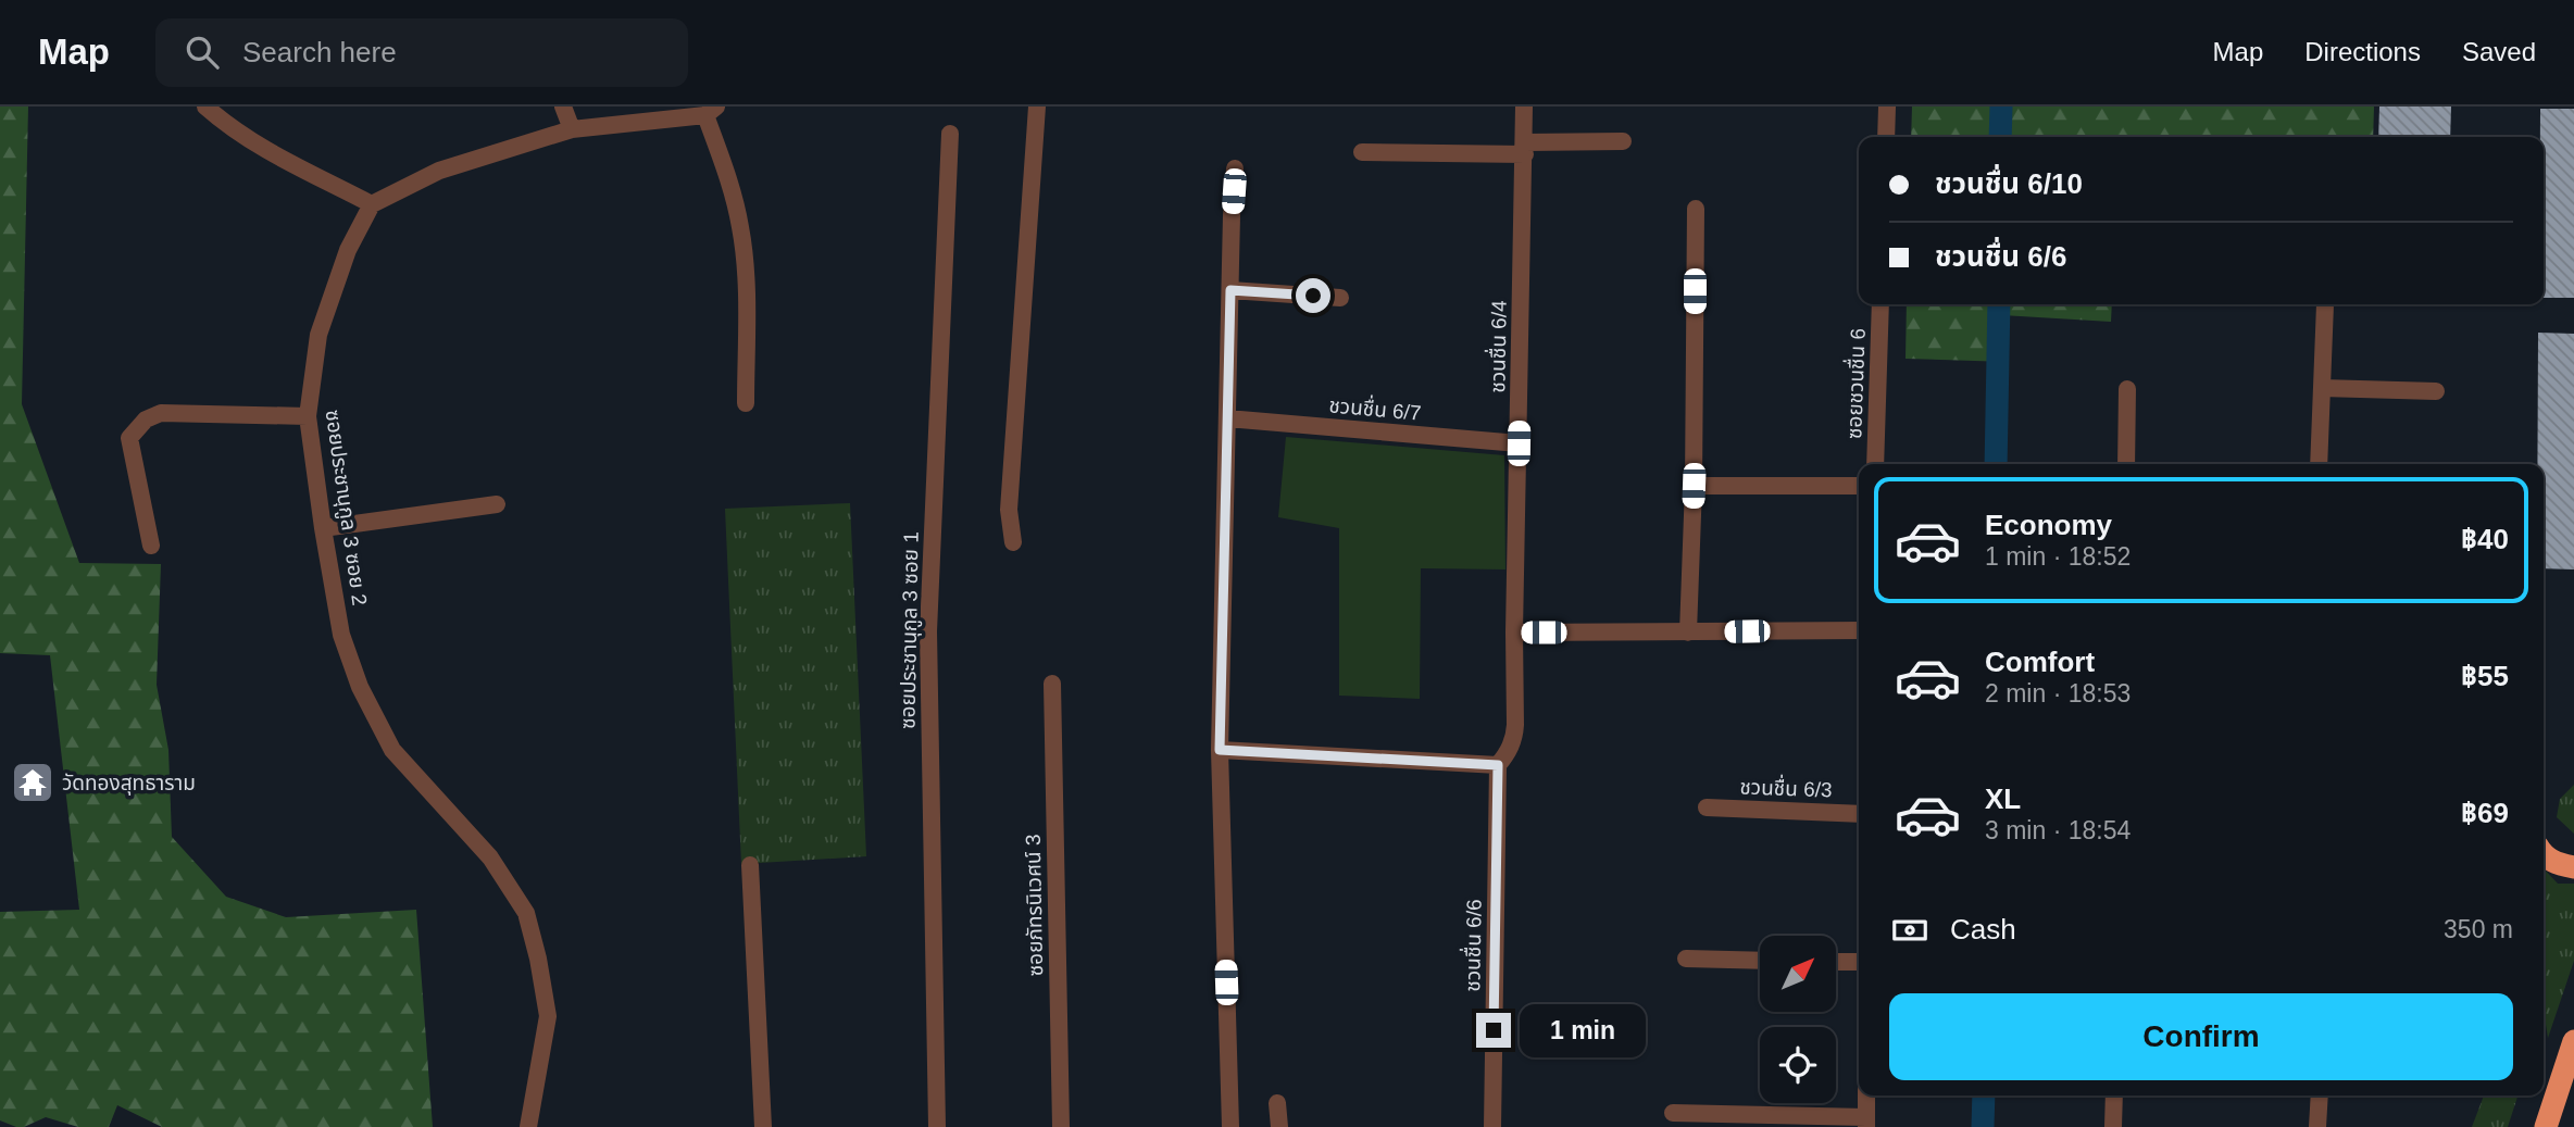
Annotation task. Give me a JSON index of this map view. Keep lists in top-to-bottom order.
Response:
{
  "streets": {
    "street": [
      "ชวนชื่น 6/4",
      "ซอยชวนชื่น 6",
      "ชวนชื่น 6/7",
      "ซอยประชานุกูล 3 ซอย 2",
      "ซอยประชานุกูล 3 ซอย 1",
      "ชวนชื่น 6/3",
      "ซอยภัทรนิเวศน์ 3",
      "ชวนชื่น 6/6"
    ]
  },
  "crossings": [
    ["ชวนชื่น 6/4", "ชวนชื่น 6/7"],
    ["ชวนชื่น 6/4", "ชวนชื่น 6/6"]
  ],
  "places": {
    "temple": ["วัดทองสุทธาราม"]
  },
  "north": "top right",
  "page": {
    "header": "Map",
    "search": "Search here",
    "nav": ["Map", "Directions", "Saved"],
    "banner": ["ชวนชื่น 6/10", "ชวนชื่น 6/6"],
    "list": [
      {
        "name": "Economy",
        "note": "1 min · 18:52",
        "value": "฿40"
      },
      {
        "name": "Comfort",
        "note": "2 min · 18:53",
        "value": "฿55"
      },
      {
        "name": "XL",
        "note": "3 min · 18:54",
        "value": "฿69"
      }
    ],
    "pay": ["Cash", "350 m"],
    "buttons": "Confirm",
    "bubble": "1 min"
  }
}
